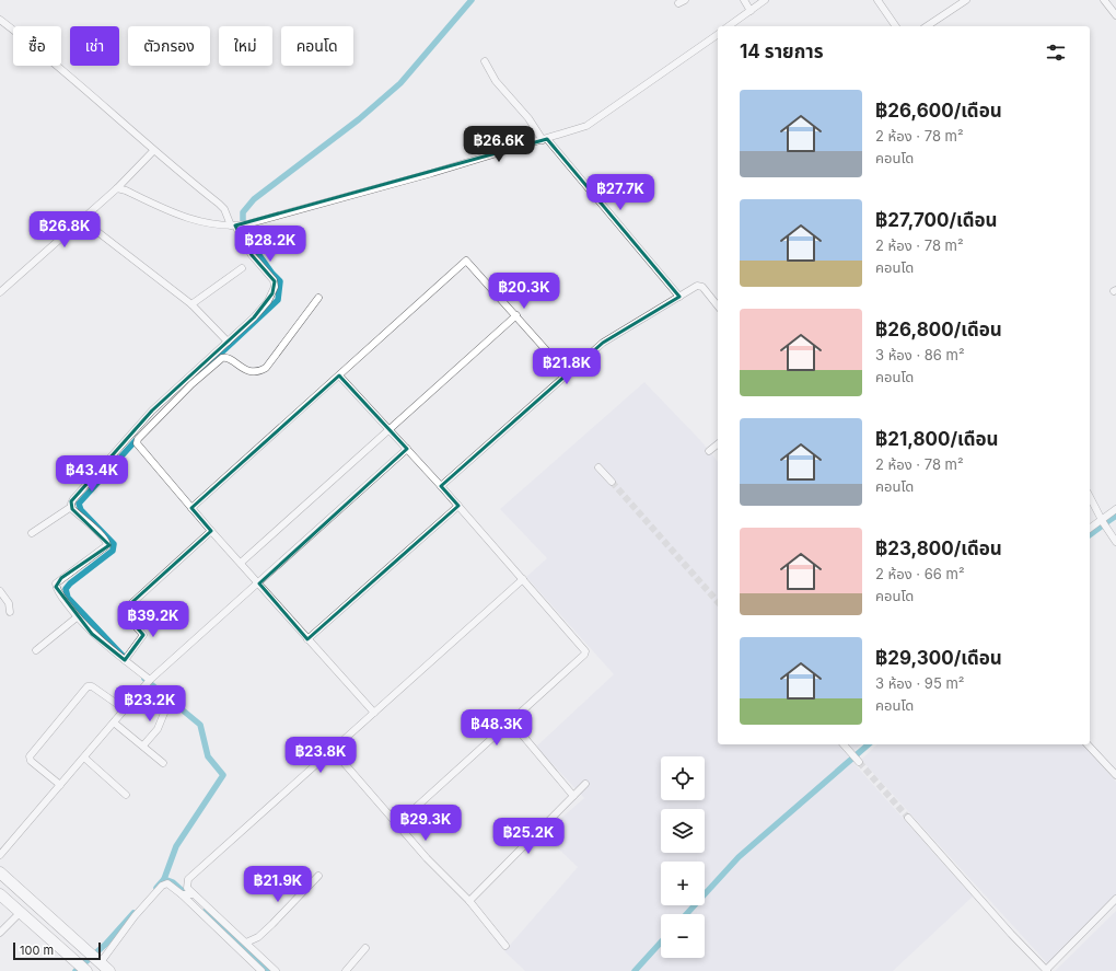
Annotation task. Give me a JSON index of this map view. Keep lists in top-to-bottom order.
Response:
{
  "scale_bar": "100 m",
  "page": {
    "chip": [
      "ซื้อ",
      "เช่า",
      "ตัวกรอง",
      "ใหม่",
      "คอนโด"
    ],
    "heading": "14 รายการ",
    "list": [
      {
        "name": "฿26,600/เดือน",
        "note": "2 ห้อง · 78 m² · คอนโด"
      },
      {
        "name": "฿27,700/เดือน",
        "note": "2 ห้อง · 78 m² · คอนโด"
      },
      {
        "name": "฿26,800/เดือน",
        "note": "3 ห้อง · 86 m² · คอนโด"
      },
      {
        "name": "฿21,800/เดือน",
        "note": "2 ห้อง · 78 m² · คอนโด"
      },
      {
        "name": "฿23,800/เดือน",
        "note": "2 ห้อง · 66 m² · คอนโด"
      },
      {
        "name": "฿29,300/เดือน",
        "note": "3 ห้อง · 95 m² · คอนโด"
      }
    ],
    "price": [
      "฿26.6K",
      "฿27.7K",
      "฿26.8K",
      "฿28.2K",
      "฿20.3K",
      "฿21.8K",
      "฿43.4K",
      "฿39.2K",
      "฿23.2K",
      "฿48.3K",
      "฿23.8K",
      "฿29.3K",
      "฿25.2K",
      "฿21.9K"
    ],
    "map_buttons": ["+", "−"],
    "scale": "100 m"
  }
}
